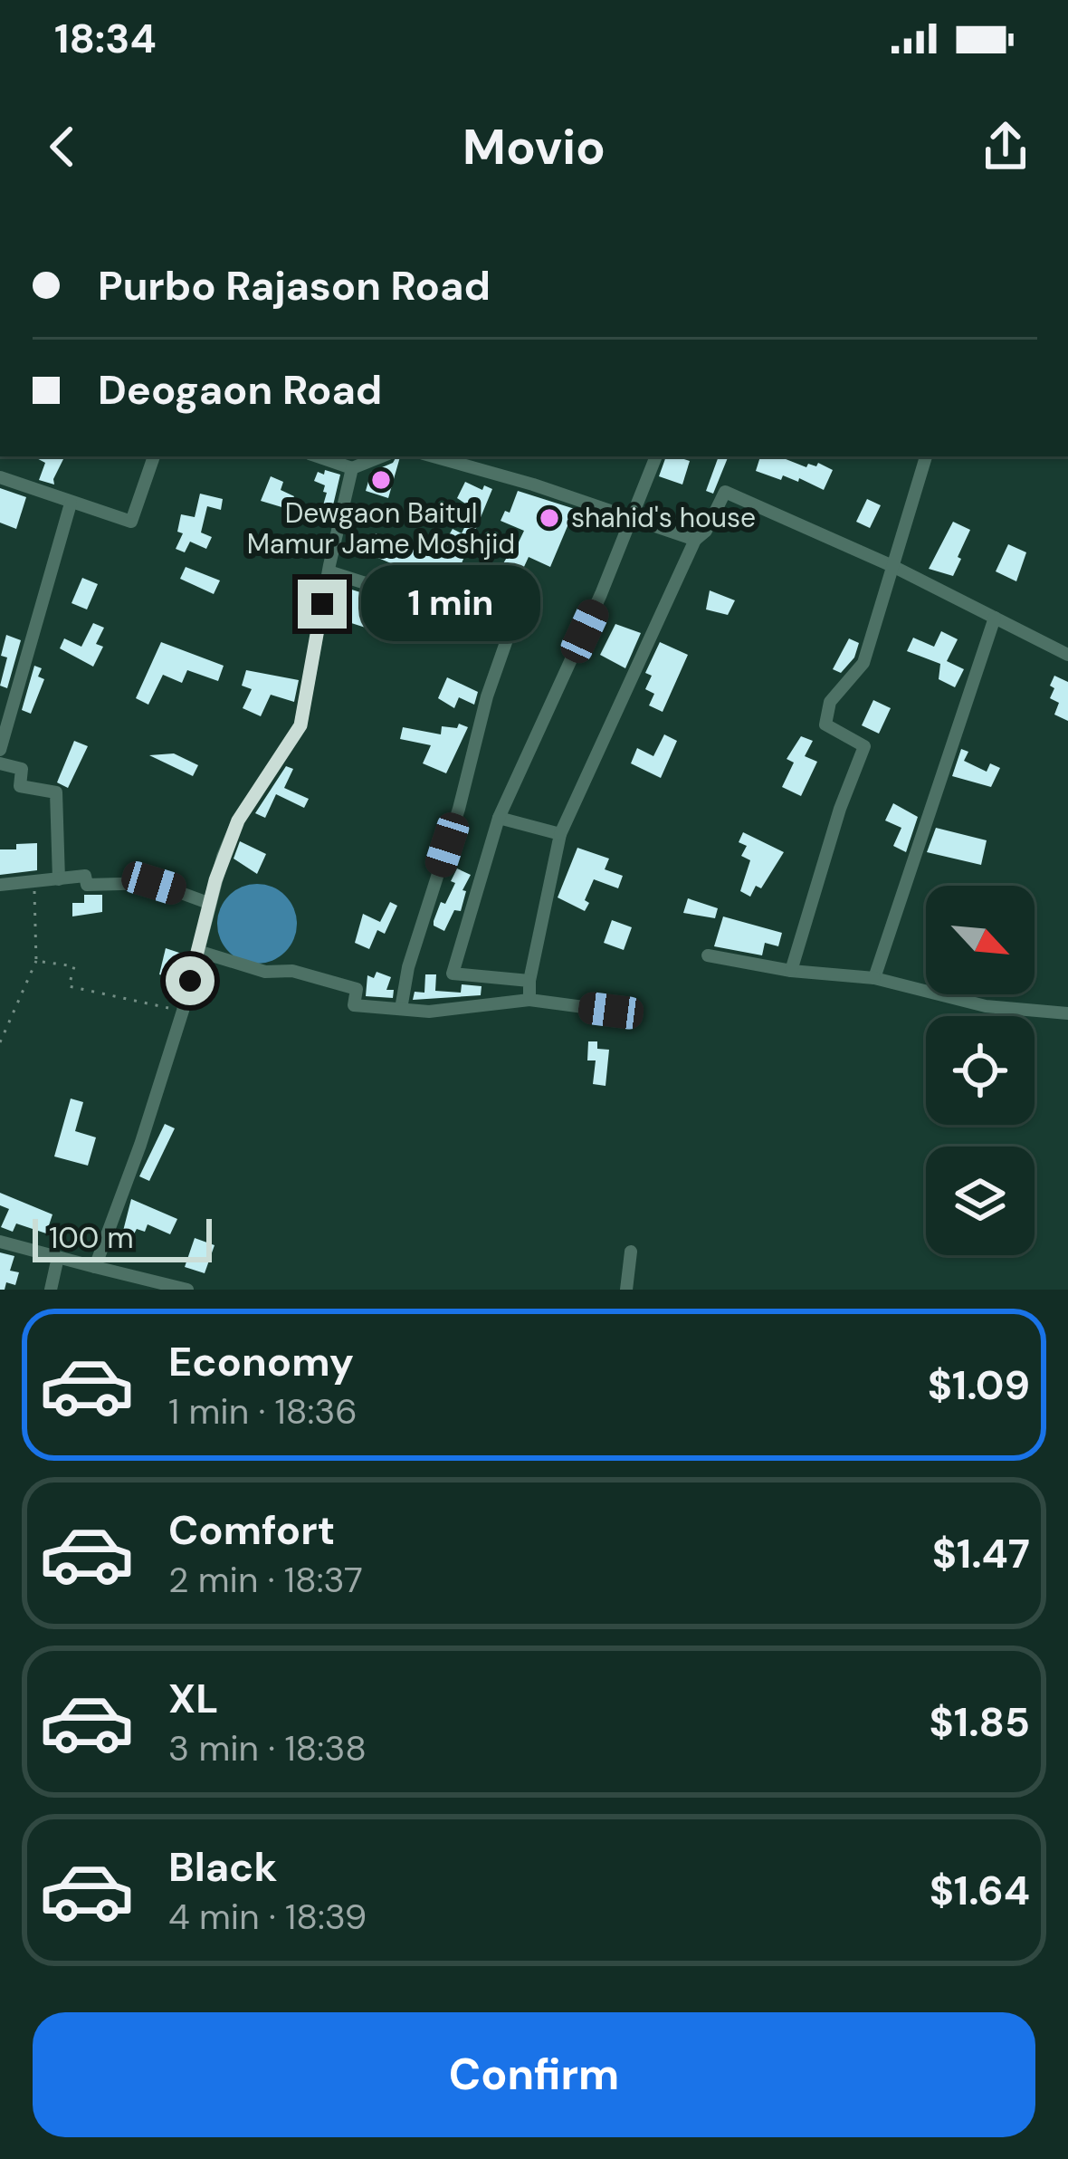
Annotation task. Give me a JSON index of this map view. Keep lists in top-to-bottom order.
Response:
{
  "places": ["Dewgaon Baitul Mamur Jame Moshjid", "shahid's house"],
  "scale_bar": "100 m",
  "north": "bottom right",
  "page": {
    "status": "18:34",
    "header": "Movio",
    "banner": ["Purbo Rajason Road", "Deogaon Road"],
    "bubble": "1 min",
    "scale": "100 m",
    "list": [
      {
        "name": "Economy",
        "note": "1 min · 18:36",
        "value": "$1.09"
      },
      {
        "name": "Comfort",
        "note": "2 min · 18:37",
        "value": "$1.47"
      },
      {
        "name": "XL",
        "note": "3 min · 18:38",
        "value": "$1.85"
      },
      {
        "name": "Black",
        "note": "4 min · 18:39",
        "value": "$1.64"
      }
    ],
    "buttons": "Confirm"
  }
}
